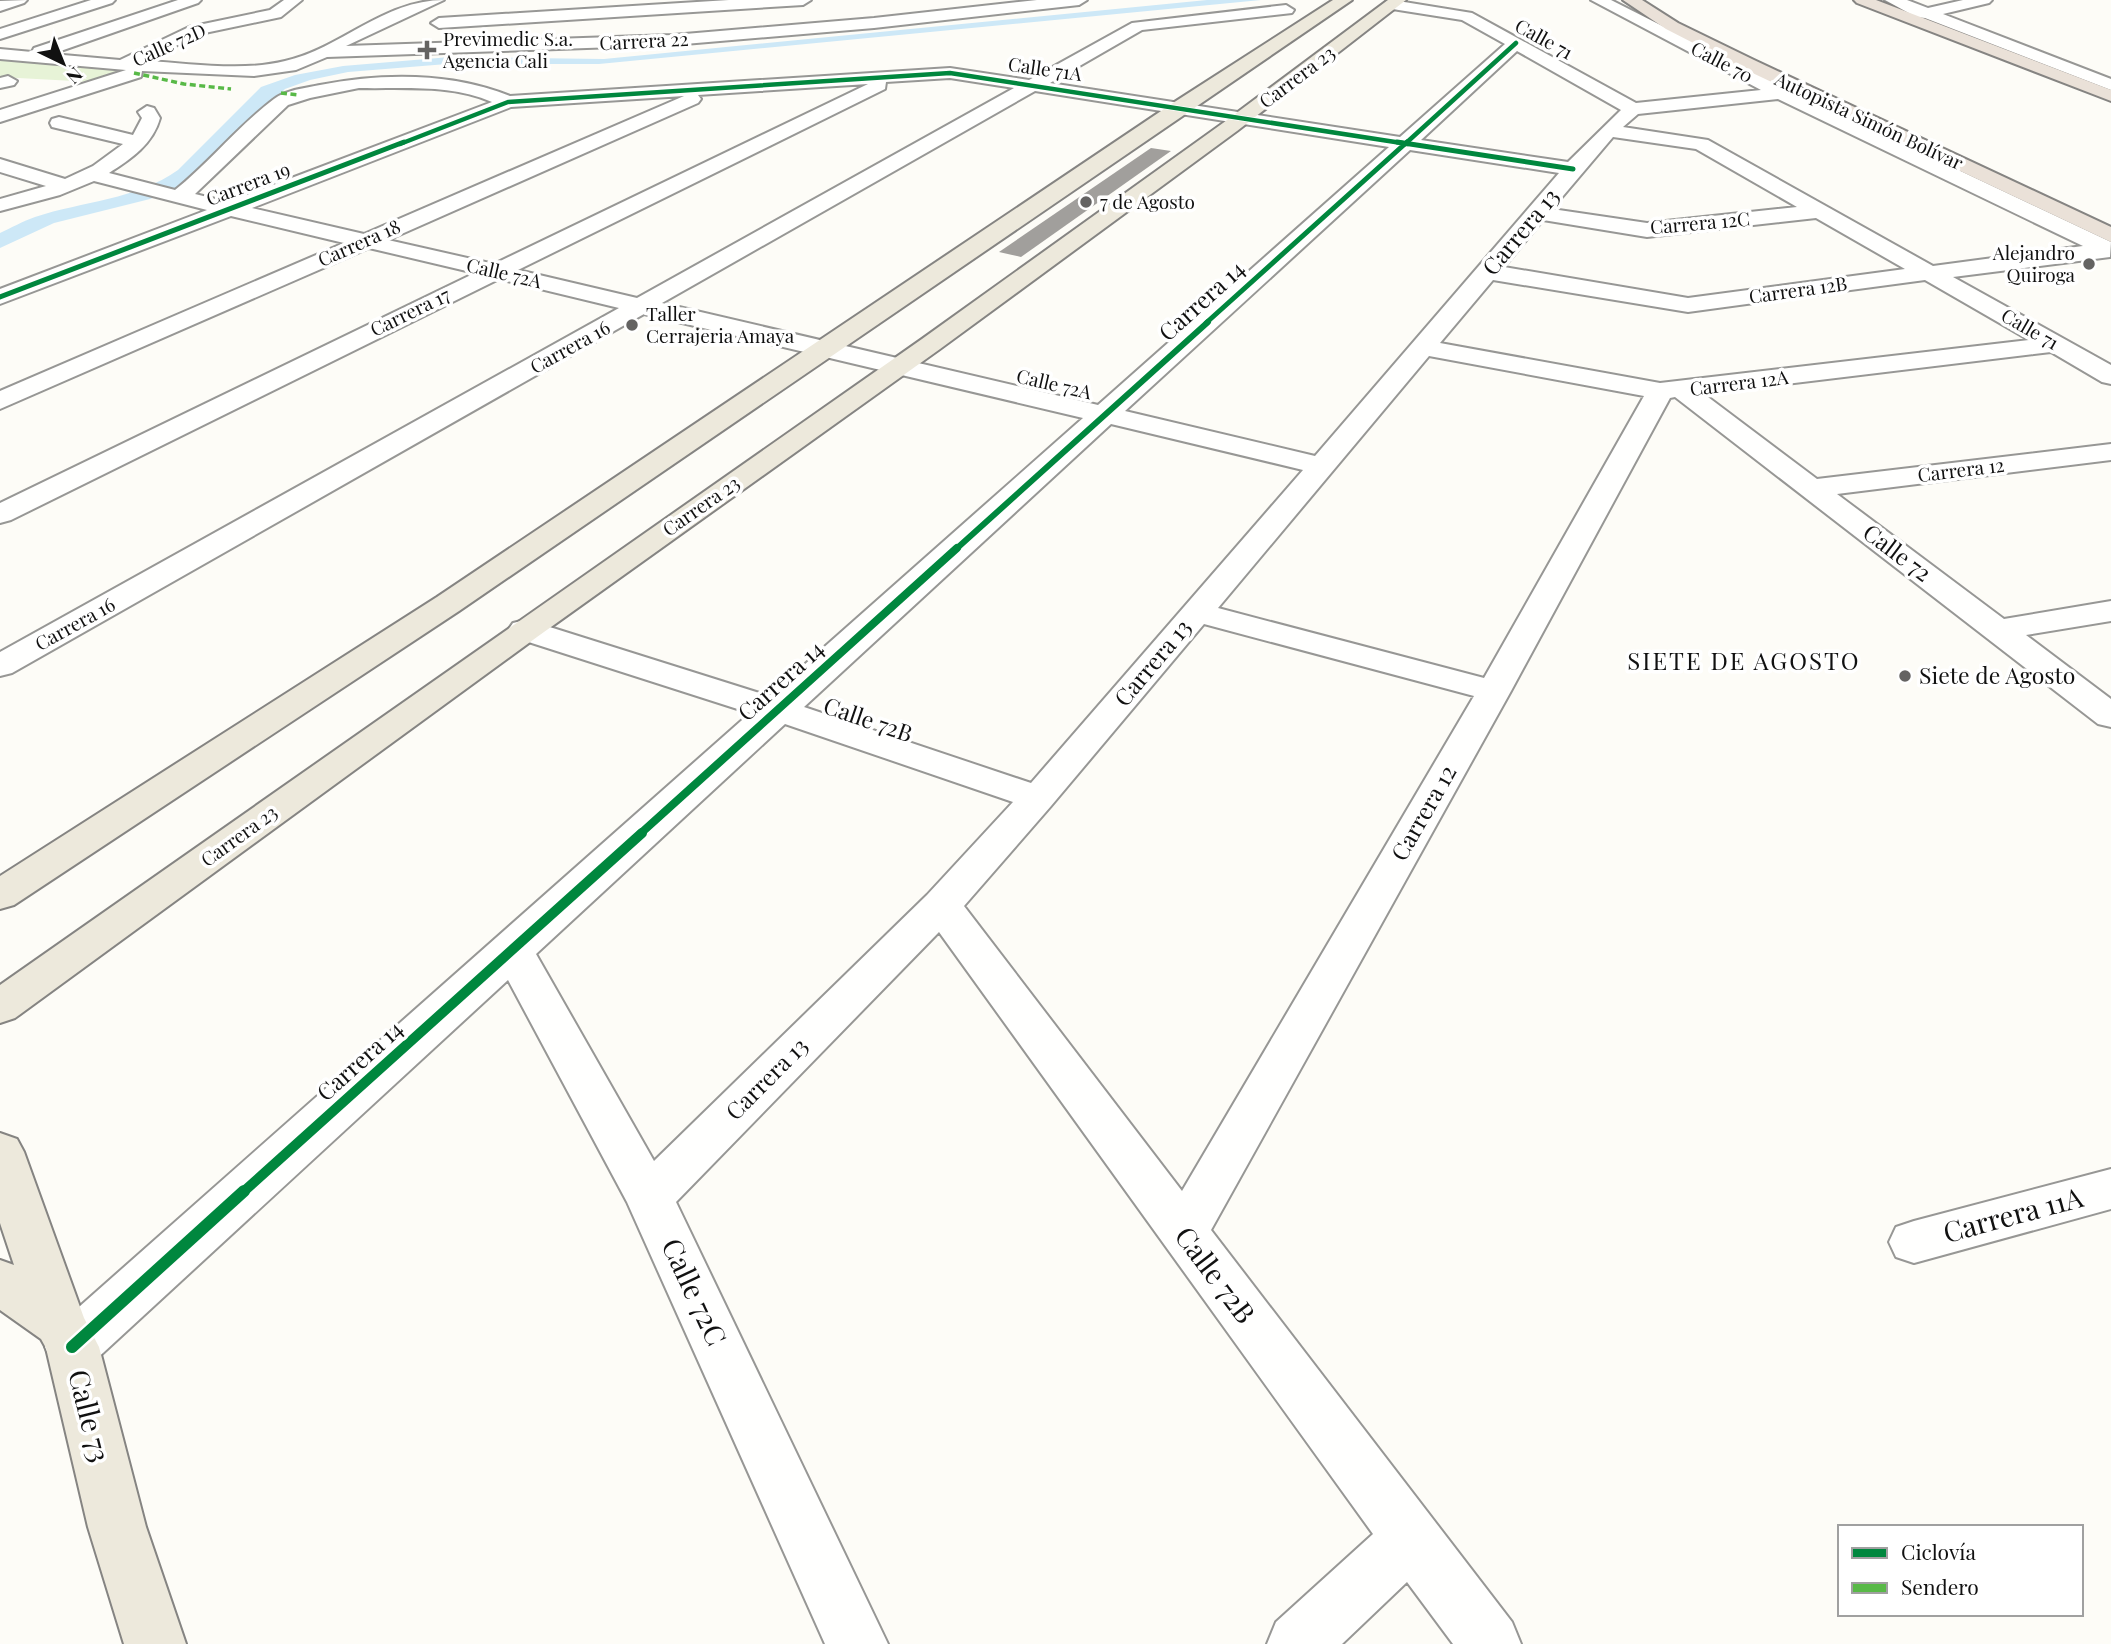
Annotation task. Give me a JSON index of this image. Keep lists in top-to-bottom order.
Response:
{
  "streets": {
    "highway": ["Autopista Simón Bolívar"],
    "main road": ["Carrera 23", "Calle 73"],
    "street": [
      "Calle 71",
      "Carrera 22",
      "Calle 72D",
      "Calle 70",
      "Calle 71A",
      "Carrera 19",
      "Carrera 12C",
      "Carrera 13",
      "Carrera 18",
      "Calle 72A",
      "Carrera 12B",
      "Carrera 14",
      "Carrera 17",
      "Carrera 16",
      "Carrera 12A",
      "Carrera 12",
      "Calle 72",
      "Calle 72B",
      "Carrera 11A",
      "Calle 72C"
    ]
  },
  "crossings": [
    ["Calle 71", "Carrera 23"],
    ["Calle 71", "Carrera 12C"],
    ["Calle 71", "Carrera 13"],
    ["Calle 71", "Carrera 12B"],
    ["Calle 71", "Carrera 14"],
    ["Calle 71", "Carrera 12A"],
    ["Carrera 22", "Calle 72D"],
    ["Calle 70", "Autopista Simón Bolívar"],
    ["Calle 70", "Carrera 12B"],
    ["Calle 71A", "Carrera 23"],
    ["Calle 71A", "Carrera 19"],
    ["Calle 71A", "Carrera 13"],
    ["Calle 71A", "Carrera 18"],
    ["Calle 71A", "Carrera 14"],
    ["Calle 71A", "Carrera 17"],
    ["Calle 71A", "Carrera 16"],
    ["Carrera 23", "Calle 72A"],
    ["Carrera 23", "Calle 72B"],
    ["Autopista Simón Bolívar", "Carrera 12B"],
    ["Carrera 19", "Calle 72A"],
    ["Carrera 12C", "Carrera 13"],
    ["Carrera 13", "Calle 72A"],
    ["Carrera 13", "Carrera 12B"],
    ["Carrera 13", "Carrera 12A"],
    ["Carrera 13", "Calle 72B"],
    ["Carrera 13", "Calle 72C"],
    ["Carrera 18", "Calle 72A"],
    ["Calle 72A", "Carrera 14"],
    ["Calle 72A", "Carrera 17"],
    ["Calle 72A", "Carrera 16"],
    ["Carrera 14", "Calle 72B"],
    ["Carrera 14", "Calle 72C"],
    ["Carrera 14", "Calle 73"],
    ["Carrera 12A", "Carrera 12"],
    ["Carrera 12A", "Calle 72"],
    ["Carrera 12", "Calle 72"],
    ["Carrera 12", "Calle 72B"]
  ],
  "districts": ["SIETE DE AGOSTO"],
  "places": {
    "health": ["Previmedic S.a. Agencia Cali"],
    "other": [
      "7 de Agosto",
      "Alejandro Quiroga",
      "Taller Cerrajeria Amaya",
      "Siete de Agosto"
    ]
  },
  "legend": ["Ciclovía", "Sendero"],
  "north": "bottom right"
}
